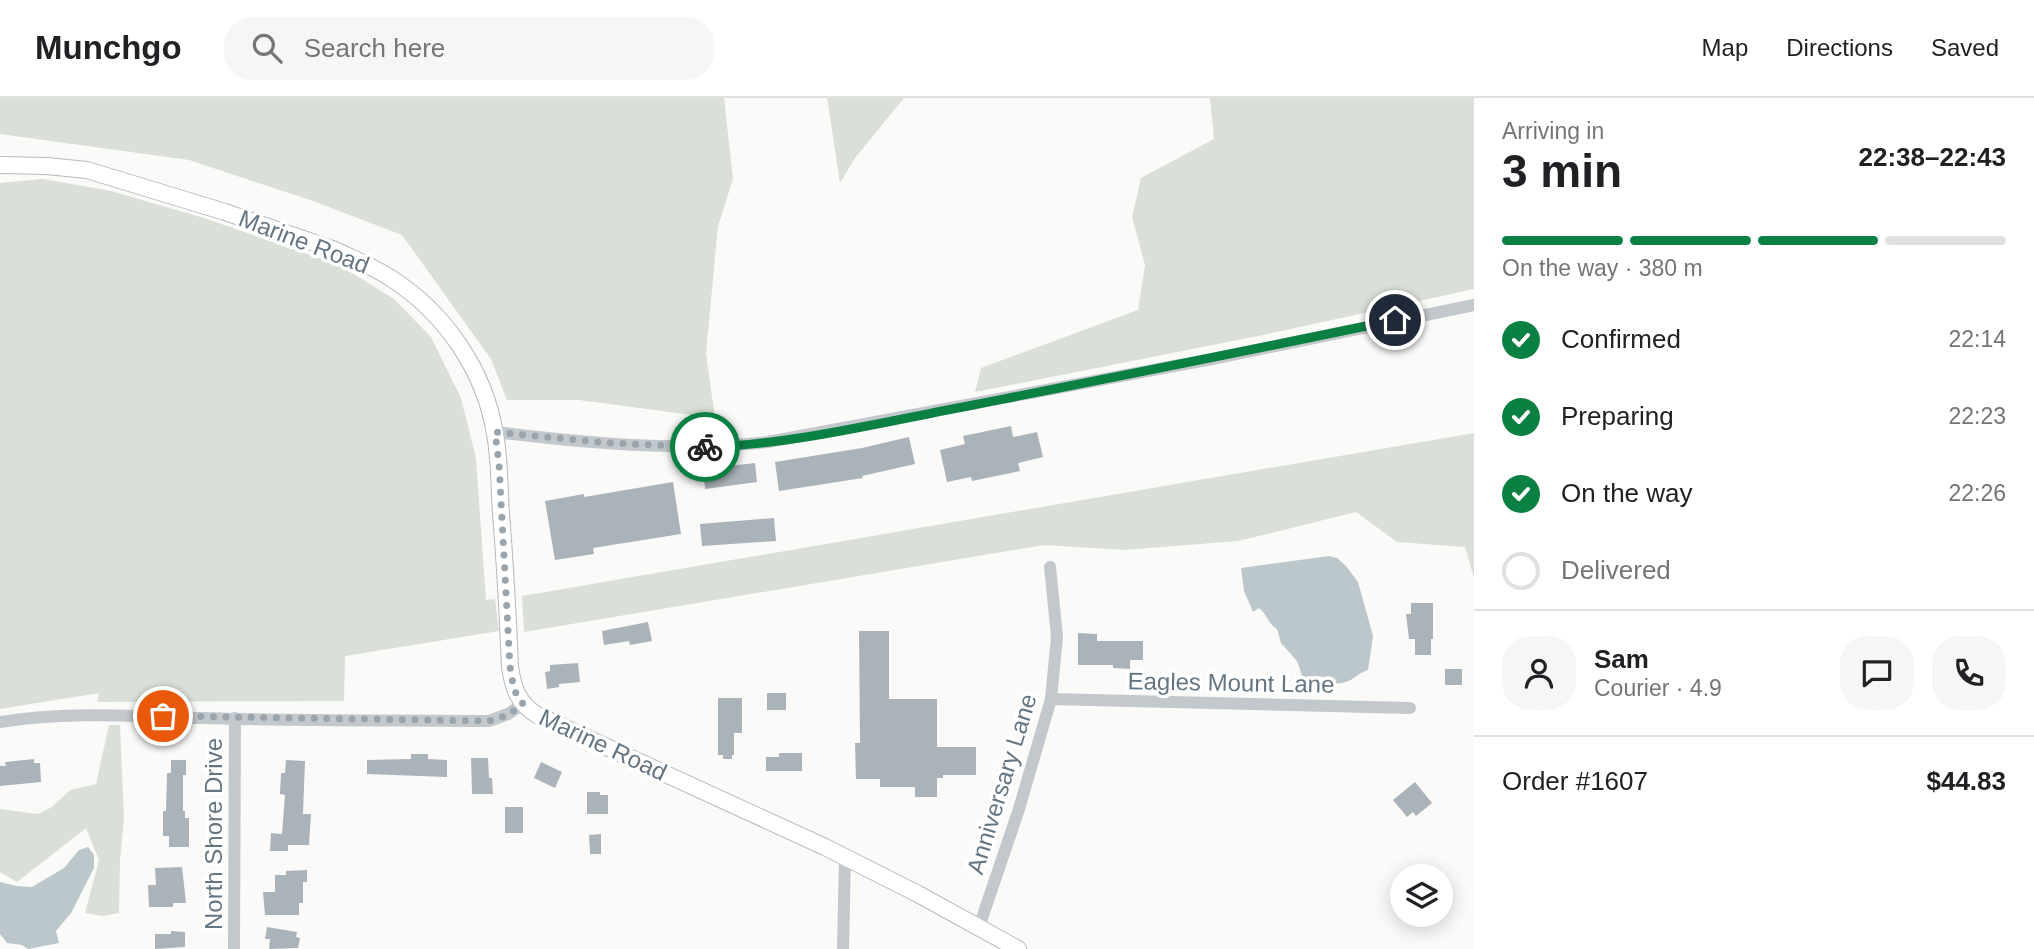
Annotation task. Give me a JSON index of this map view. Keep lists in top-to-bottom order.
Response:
{
  "streets": {
    "main road": ["Marine Road"],
    "street": ["Eagles Mount Lane", "Anniversary Lane", "North Shore Drive"]
  },
  "crossings": [
    ["Marine Road", "Anniversary Lane"],
    ["Eagles Mount Lane", "Anniversary Lane"]
  ],
  "page": {
    "header": "Munchgo",
    "search": "Search here",
    "nav": ["Map", "Directions", "Saved"],
    "heading": ["3 min", "Arriving in", "22:38–22:43"],
    "panel": [
      "Sam",
      "Courier · 4.9",
      "Order #1607",
      "$44.83"
    ],
    "bar": "On the way · 380 m",
    "list": [
      ["Confirmed", "22:14"],
      ["Preparing", "22:23"],
      ["On the way", "22:26"],
      "Delivered"
    ]
  }
}
